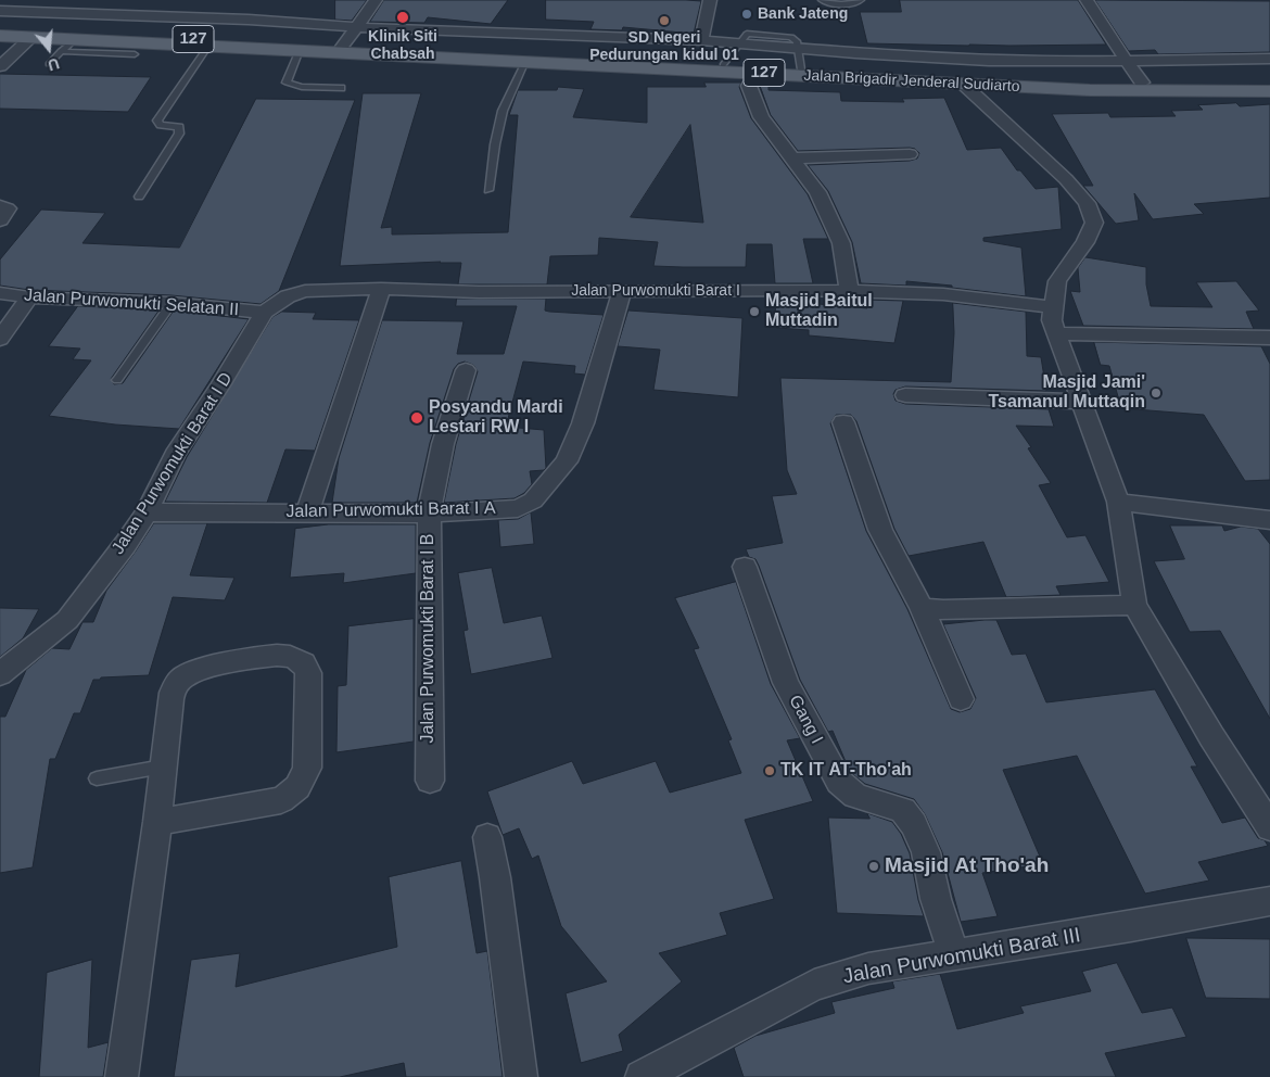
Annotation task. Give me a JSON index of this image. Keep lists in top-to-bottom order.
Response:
{
  "streets": {
    "main road": ["127", "Jalan Brigadir Jenderal Sudiarto"],
    "street": [
      "Jalan Purwomukti Barat I",
      "Jalan Purwomukti Selatan II",
      "Jalan Purwomukti Barat I D",
      "Jalan Purwomukti Barat I A",
      "Jalan Purwomukti Barat I B",
      "Gang I",
      "Jalan Purwomukti Barat III"
    ]
  },
  "crossings": [
    ["Jalan Purwomukti Barat I", "Jalan Purwomukti Selatan II"],
    ["Jalan Purwomukti Barat I", "Jalan Purwomukti Barat I D"],
    ["Jalan Purwomukti Barat I", "Jalan Purwomukti Barat I A"],
    ["Jalan Purwomukti Selatan II", "Jalan Purwomukti Barat I D"],
    ["Jalan Purwomukti Barat I D", "Jalan Purwomukti Barat I A"],
    ["Jalan Purwomukti Barat I A", "Jalan Purwomukti Barat I B"],
    ["Gang I", "Jalan Purwomukti Barat III"]
  ],
  "places": [
    "Bank Jateng",
    "Klinik Siti Chabsah",
    "SD Negeri Pedurungan kidul 01",
    "Masjid Baitul Muttadin",
    "Masjid Jami' Tsamanul Muttaqin",
    "Posyandu Mardi Lestari RW I",
    "TK IT AT-Tho'ah",
    "Masjid At Tho'ah"
  ],
  "north": "bottom"
}
